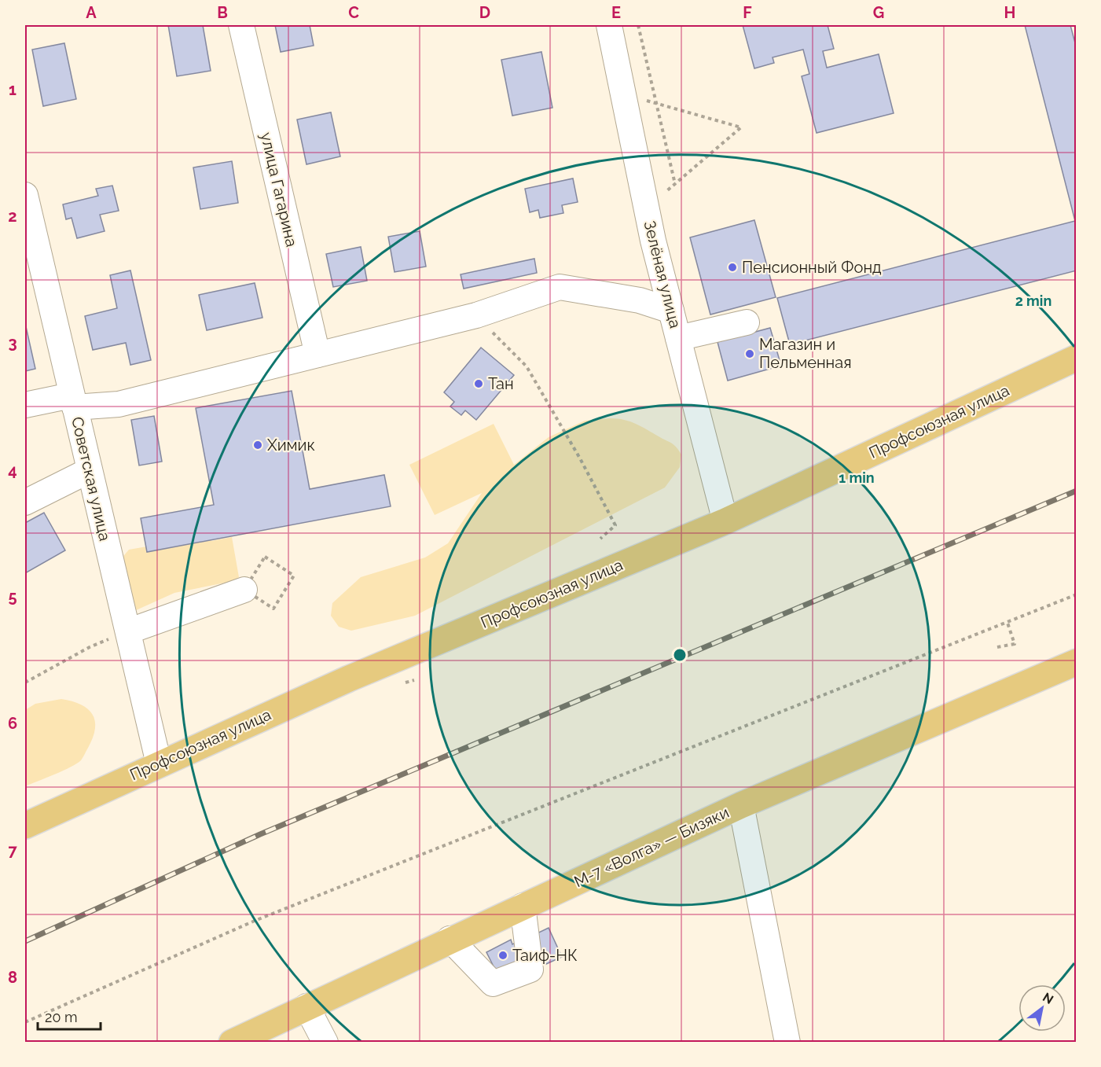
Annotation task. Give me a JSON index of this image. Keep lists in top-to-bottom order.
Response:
{
  "streets": {
    "main road": ["Профсоюзная улица", "М-7 «Волга» — Бизяки"],
    "street": ["улица Гагарина", "Зелёная улица", "Советская улица"]
  },
  "crossings": [
    ["Зелёная улица", "Профсоюзная улица"],
    ["Профсоюзная улица", "Советская улица"]
  ],
  "places": [
    "Пенсионный Фонд",
    "Магазин и Пельменная",
    "Тан",
    "Химик",
    "Таиф-НК"
  ],
  "scale_bar": "20 m",
  "north": "top right",
  "grid": {
    "columns": [
      "A",
      "B",
      "C",
      "D",
      "E",
      "F",
      "G",
      "H"
    ],
    "rows": [
      "1",
      "2",
      "3",
      "4",
      "5",
      "6",
      "7",
      "8"
    ]
  },
  "rings": ["2 min", "1 min"]
}
